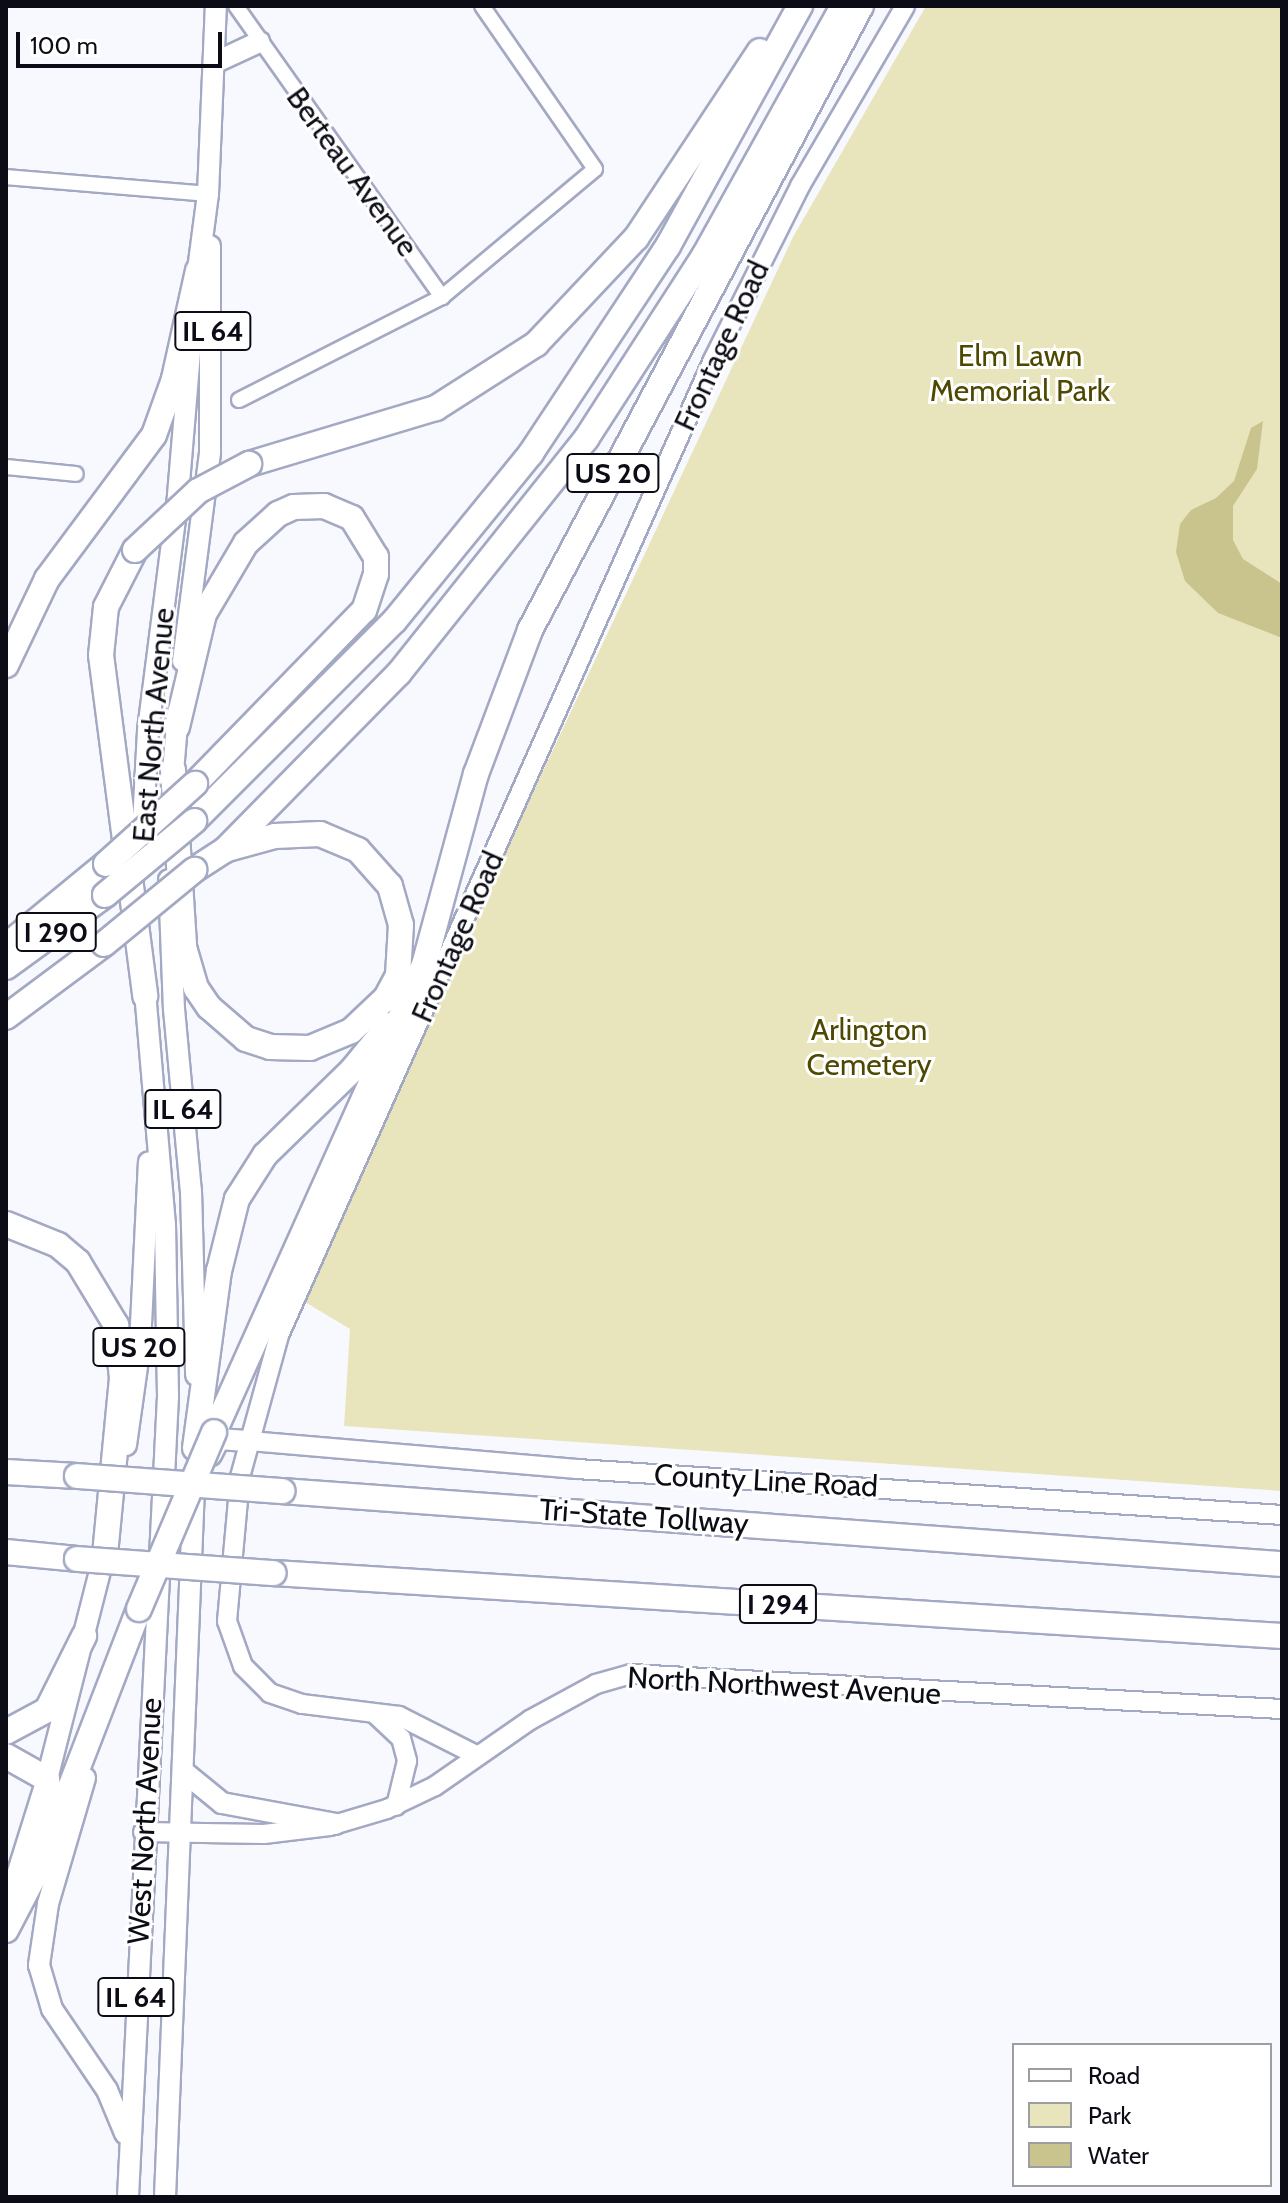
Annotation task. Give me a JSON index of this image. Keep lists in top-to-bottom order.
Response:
{
  "streets": {
    "highway": [
      "US 20",
      "I 290",
      "Tri-State Tollway",
      "I 294"
    ],
    "main road": ["IL 64", "East North Avenue", "West North Avenue"],
    "street": [
      "Berteau Avenue",
      "Frontage Road",
      "County Line Road",
      "North Northwest Avenue"
    ]
  },
  "crossings": [
    ["Frontage Road", "County Line Road"],
    ["Frontage Road", "North Northwest Avenue"],
    ["US 20", "East North Avenue"],
    ["US 20", "West North Avenue"],
    ["East North Avenue", "West North Avenue"],
    ["North Northwest Avenue", "West North Avenue"]
  ],
  "parks": ["Elm Lawn Memorial Park", "Arlington Cemetery"],
  "legend": ["Road", "Park", "Water"],
  "scale_bar": "100 m"
}
